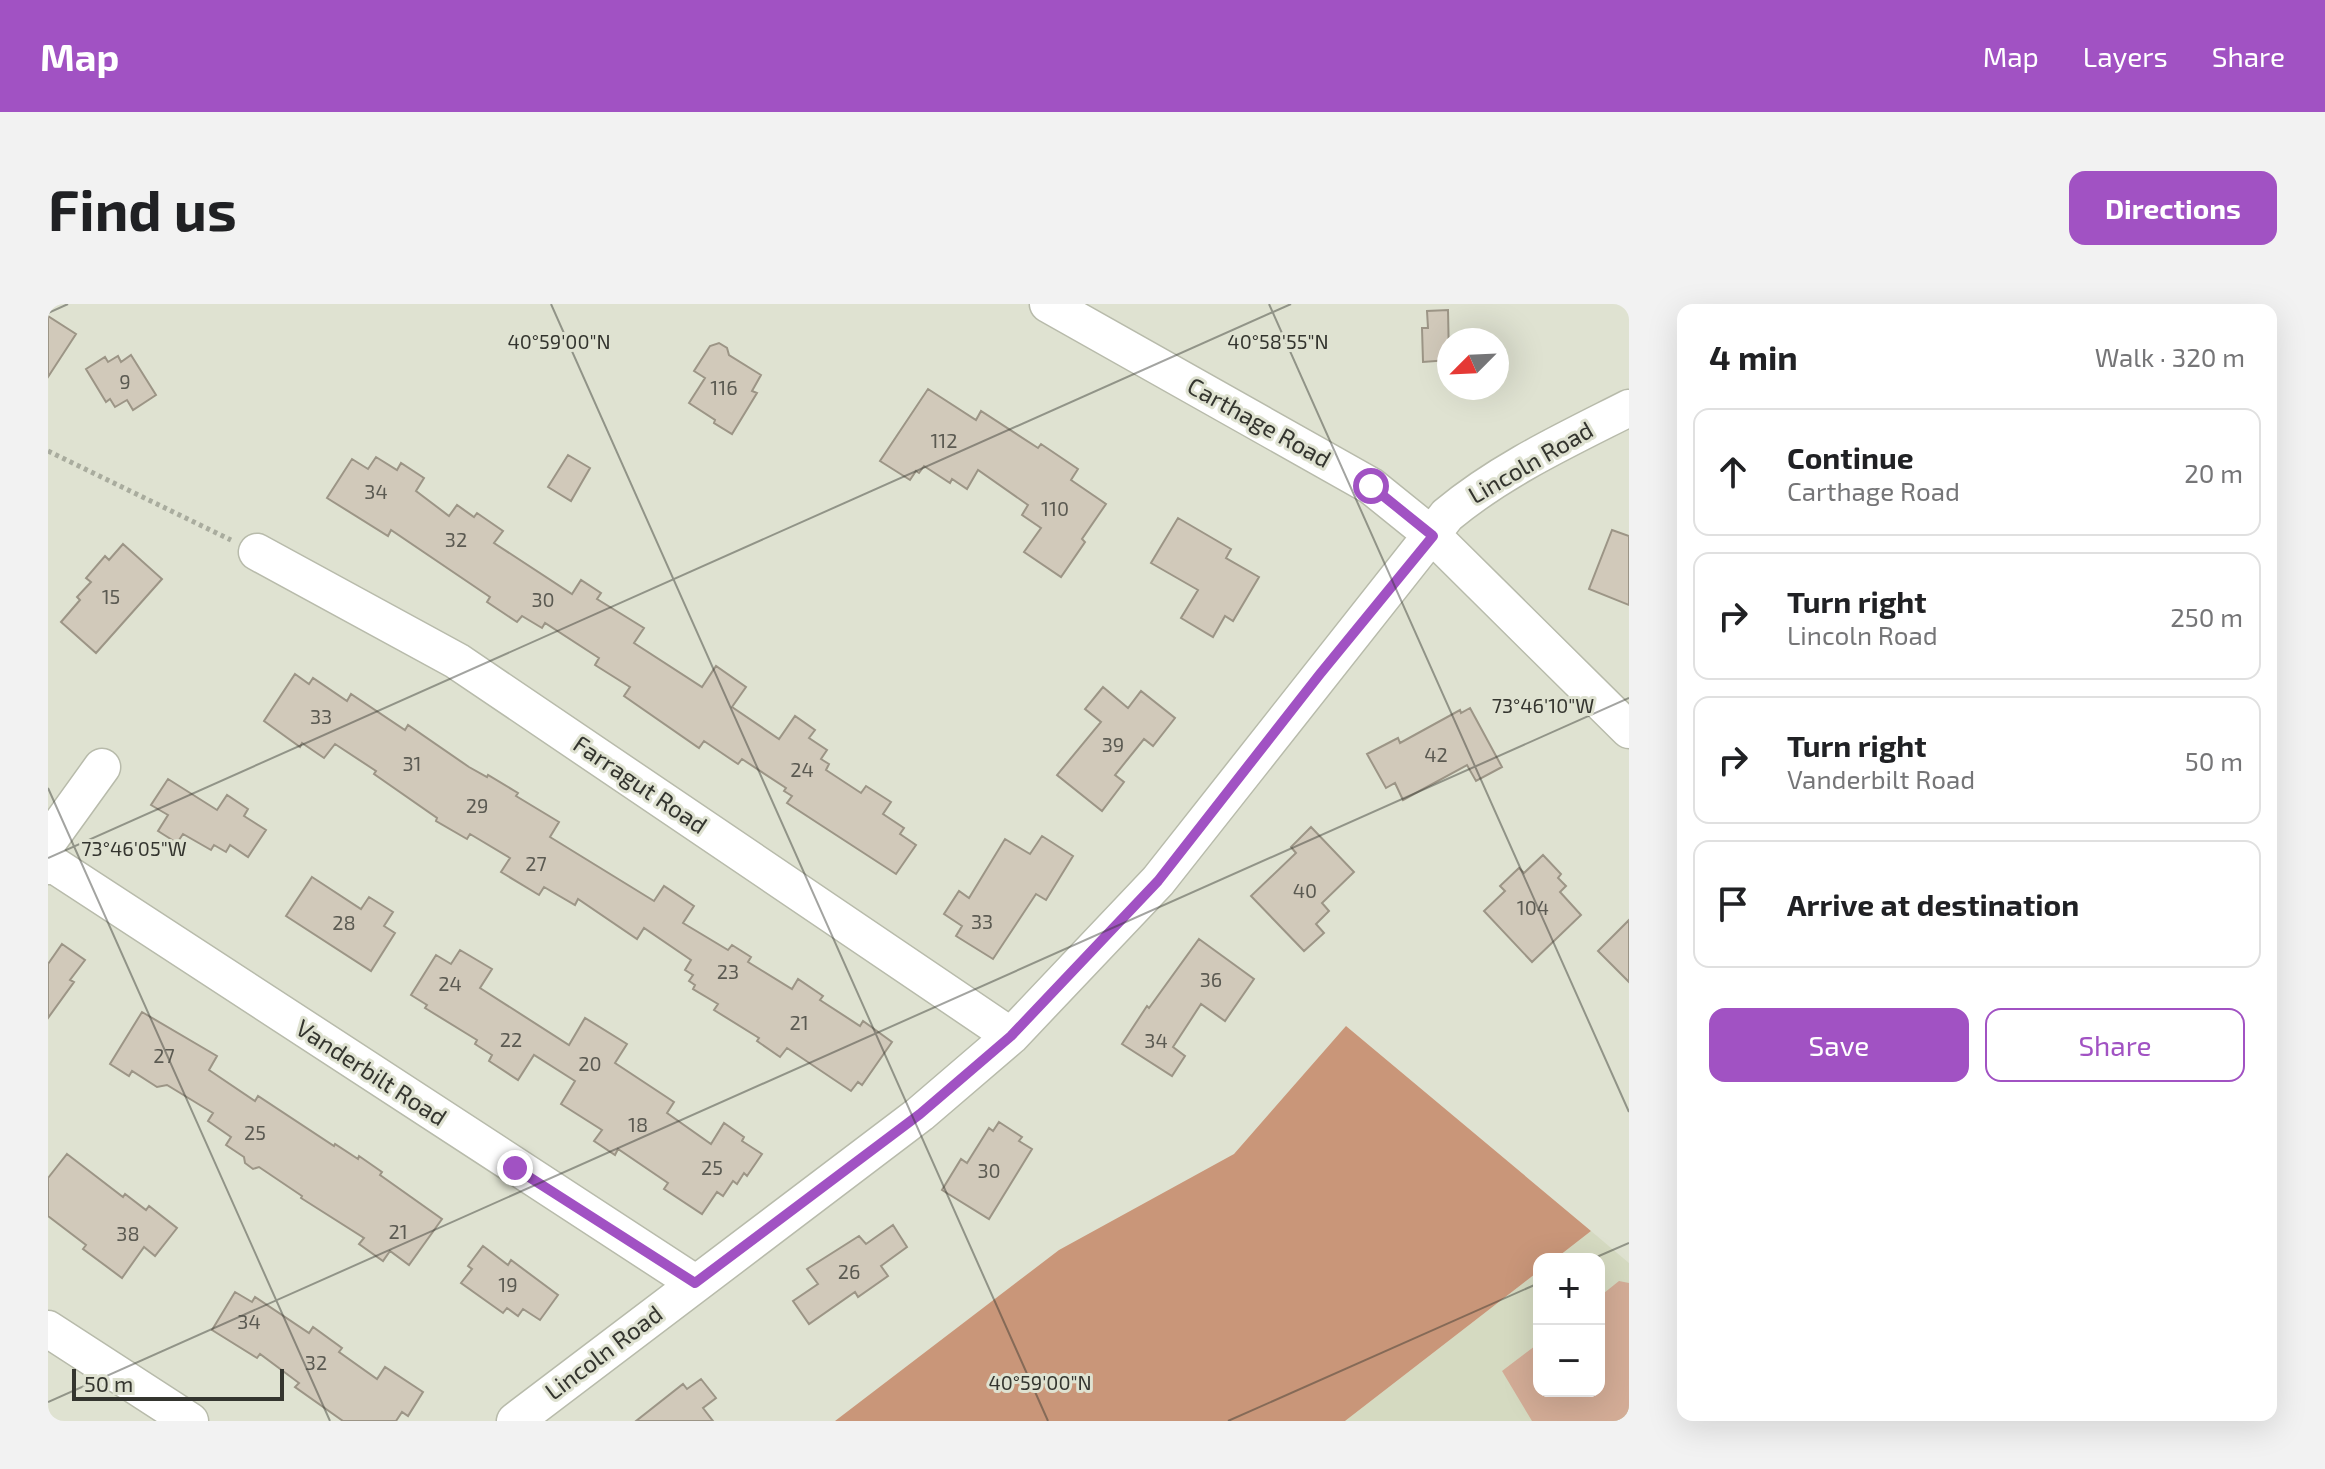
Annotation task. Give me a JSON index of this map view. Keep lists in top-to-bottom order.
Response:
{
  "streets": {
    "street": [
      "Carthage Road",
      "Lincoln Road",
      "Farragut Road",
      "Vanderbilt Road"
    ]
  },
  "crossings": [
    ["Carthage Road", "Lincoln Road"],
    ["Lincoln Road", "Farragut Road"],
    ["Lincoln Road", "Vanderbilt Road"]
  ],
  "house_numbers": [
    "9",
    "116",
    "112",
    "34",
    "110",
    "32",
    "15",
    "30",
    "33",
    "39",
    "42",
    "31",
    "24",
    "29",
    "27",
    "40",
    "104",
    "33",
    "28",
    "23",
    "36",
    "24",
    "21",
    "22",
    "34",
    "27",
    "20",
    "18",
    "25",
    "25",
    "30",
    "21",
    "38",
    "26",
    "19",
    "34",
    "32"
  ],
  "scale_bar": "50 m",
  "north": "bottom left",
  "page": {
    "header": "Map",
    "nav": ["Map", "Layers", "Share"],
    "buttons": [
      "Directions",
      ["Save", "Share"]
    ],
    "title": "Find us",
    "heading": ["4 min", "Walk · 320 m"],
    "list": [
      ["Continue", "Carthage Road", "20 m"],
      ["Turn right", "Lincoln Road", "250 m"],
      ["Turn right", "Vanderbilt Road", "50 m"],
      "Arrive at destination"
    ],
    "map_buttons": ["+", "−"],
    "scale": "50 m"
  },
  "coordinates": [
    "40°58'55\"N",
    "40°59'00\"N",
    "73°46'10\"W",
    "73°46'05\"W"
  ]
}
